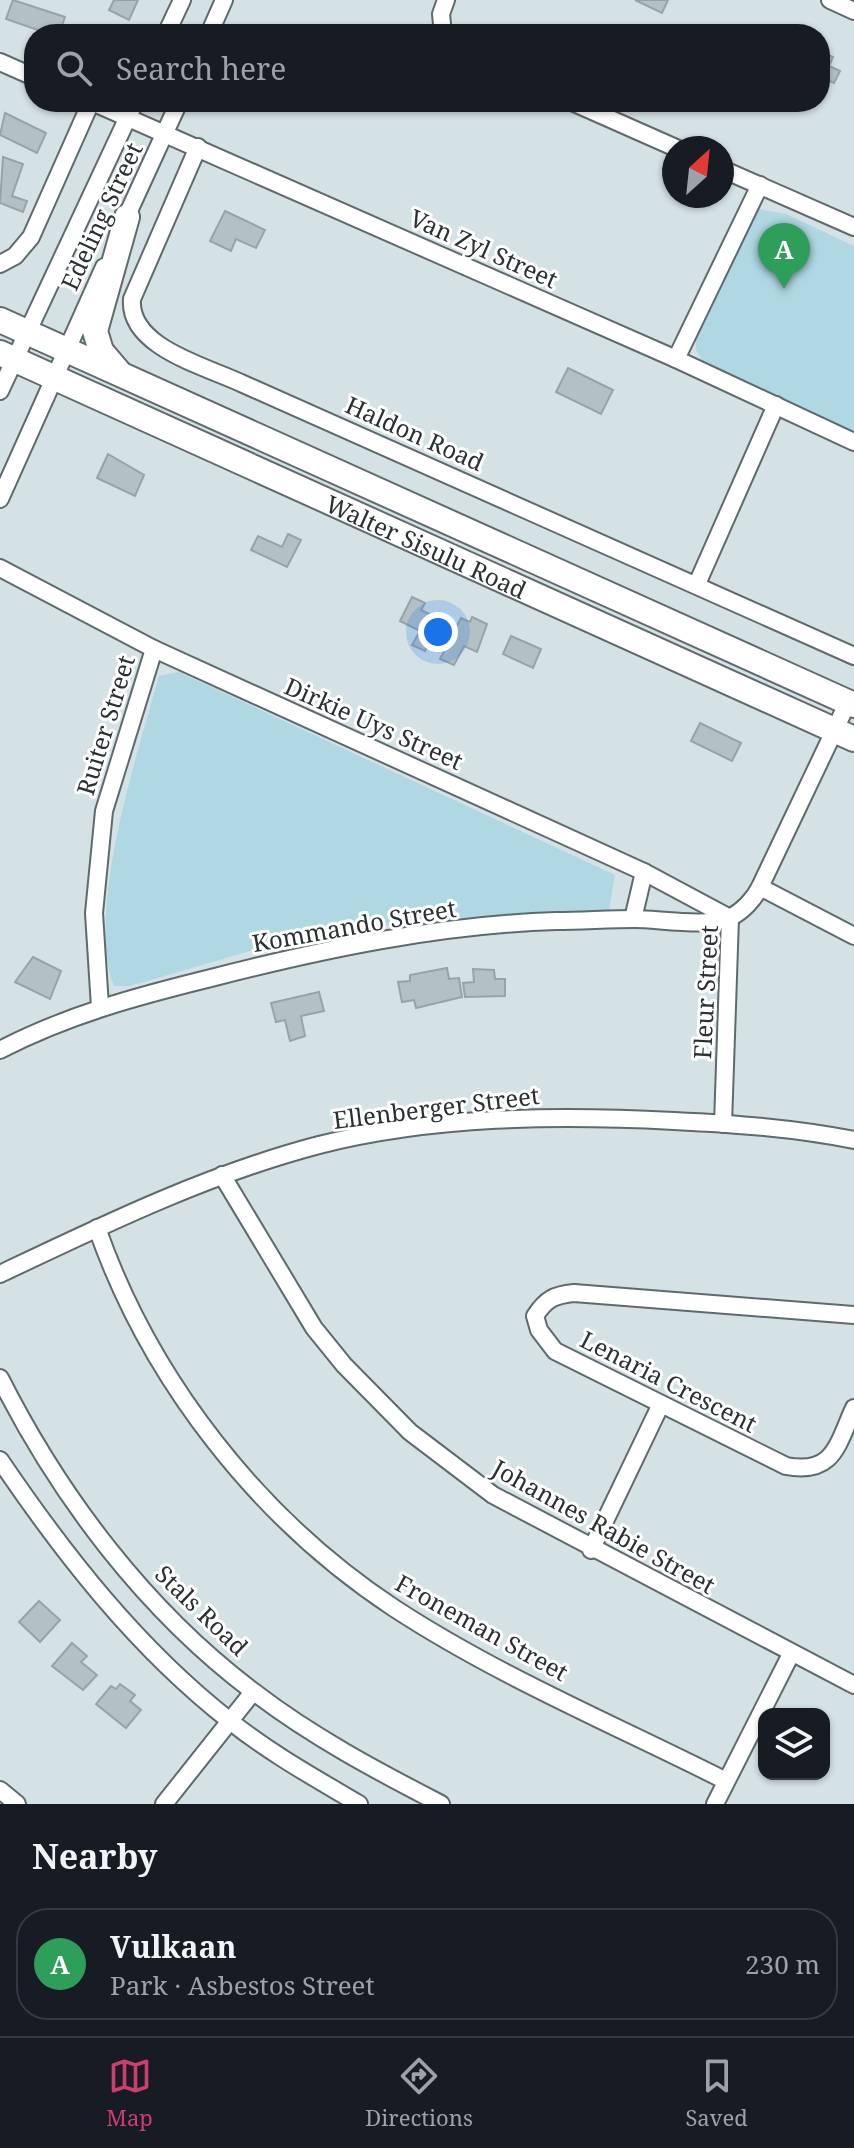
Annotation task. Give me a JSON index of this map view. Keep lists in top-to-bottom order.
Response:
{
  "streets": {
    "highway": ["Walter Sisulu Road"],
    "street": [
      "Edeling Street",
      "Van Zyl Street",
      "Haldon Road",
      "Dirkie Uys Street",
      "Ruiter Street",
      "Kommando Street",
      "Fleur Street",
      "Ellenberger Street",
      "Lenaria Crescent",
      "Johannes Rabie Street",
      "Stals Road",
      "Froneman Street"
    ]
  },
  "crossings": [
    ["Edeling Street", "Van Zyl Street"],
    ["Edeling Street", "Walter Sisulu Road"],
    ["Van Zyl Street", "Haldon Road"],
    ["Walter Sisulu Road", "Fleur Street"],
    ["Dirkie Uys Street", "Ruiter Street"],
    ["Dirkie Uys Street", "Kommando Street"],
    ["Dirkie Uys Street", "Fleur Street"],
    ["Ruiter Street", "Kommando Street"],
    ["Kommando Street", "Fleur Street"],
    ["Fleur Street", "Ellenberger Street"],
    ["Ellenberger Street", "Johannes Rabie Street"],
    ["Ellenberger Street", "Froneman Street"]
  ],
  "north": "top right",
  "page": {
    "search": "Search here",
    "pins": "A",
    "heading": "Nearby",
    "list": [
      {
        "mark": "A",
        "name": "Vulkaan",
        "note": "Park · Asbestos Street",
        "value": "230 m"
      }
    ],
    "nav": ["Map", "Directions", "Saved"]
  }
}
